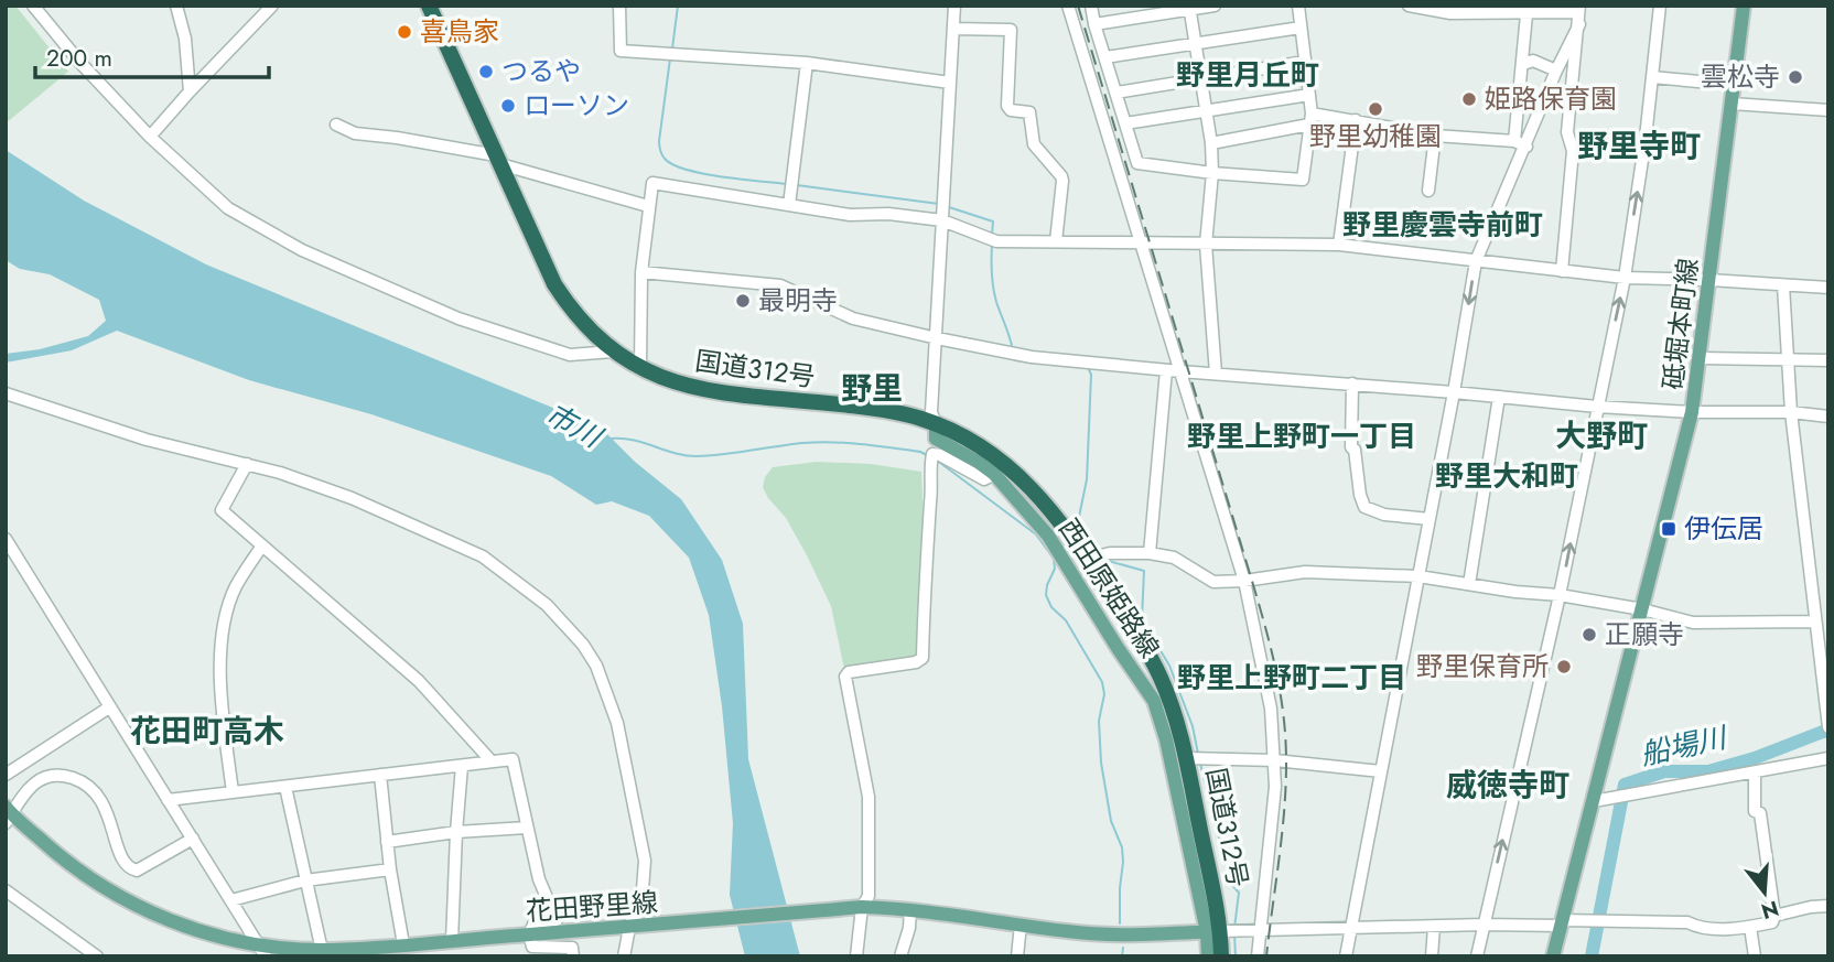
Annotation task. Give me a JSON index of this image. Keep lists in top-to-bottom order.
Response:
{
  "streets": {
    "highway": ["国道312号"],
    "main road": ["砥堀本町線", "西田原姫路線", "花田野里線"]
  },
  "crossings": [
    ["国道312号", "西田原姫路線"],
    ["国道312号", "花田野里線"],
    ["西田原姫路線", "花田野里線"]
  ],
  "districts": [
    "野里月丘町",
    "野里寺町",
    "野里慶雲寺前町",
    "野里",
    "大野町",
    "野里上野町一丁目",
    "野里大和町",
    "野里上野町二丁目",
    "花田町高木",
    "威徳寺町"
  ],
  "water": ["市川", "船場川"],
  "places": {
    "other": [
      "喜鳥家",
      "つるや",
      "雲松寺",
      "姫路保育園",
      "ローソン",
      "野里幼稚園",
      "最明寺",
      "正願寺",
      "野里保育所"
    ],
    "transit": ["伊伝居"]
  },
  "scale_bar": "200 m",
  "north": "bottom"
}
